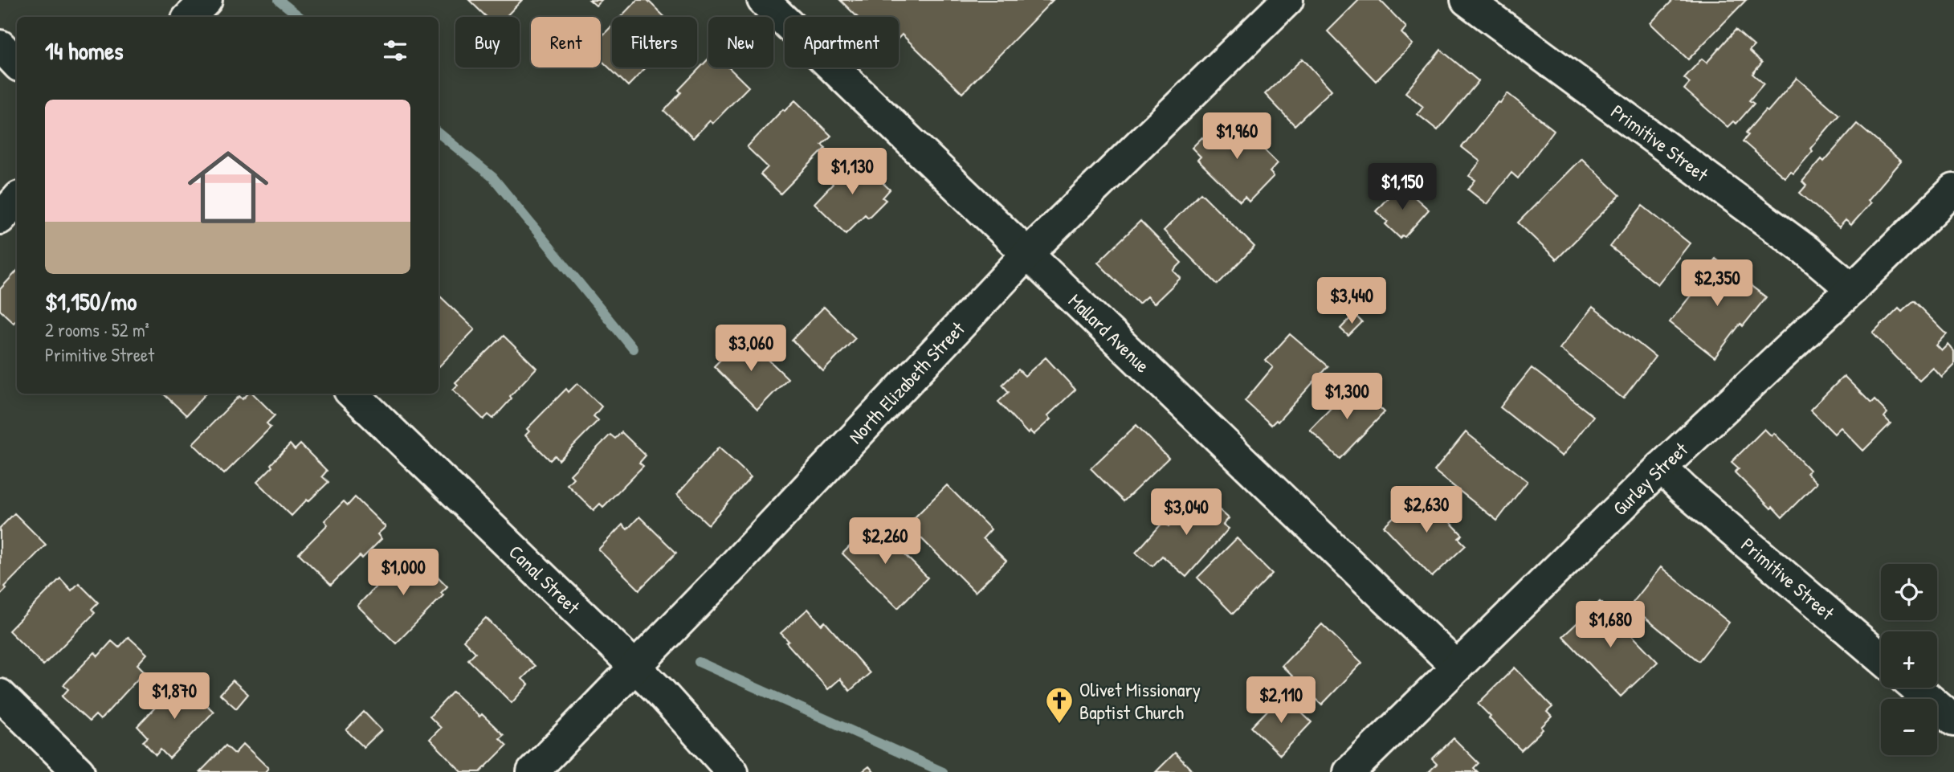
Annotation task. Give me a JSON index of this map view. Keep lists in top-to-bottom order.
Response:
{
  "streets": {
    "street": [
      "Primitive Street",
      "Mallard Avenue",
      "North Elizabeth Street",
      "Gurley Street",
      "Canal Street"
    ]
  },
  "crossings": [
    ["Primitive Street", "Gurley Street"],
    ["Mallard Avenue", "North Elizabeth Street"],
    ["Mallard Avenue", "Gurley Street"],
    ["North Elizabeth Street", "Canal Street"]
  ],
  "places": {
    "church": ["Olivet Missionary Baptist Church"]
  },
  "page": {
    "chip": [
      "Buy",
      "Rent",
      "Filters",
      "New",
      "Apartment"
    ],
    "heading": "14 homes",
    "list": [
      {
        "name": "$1,150/mo",
        "note": "2 rooms · 52 m² · Primitive Street"
      }
    ],
    "price": [
      "$1,960",
      "$1,130",
      "$1,150",
      "$2,350",
      "$3,440",
      "$3,060",
      "$1,300",
      "$2,630",
      "$3,040",
      "$2,260",
      "$1,000",
      "$1,680",
      "$1,870",
      "$2,110"
    ],
    "map_buttons": ["+", "−"]
  }
}
